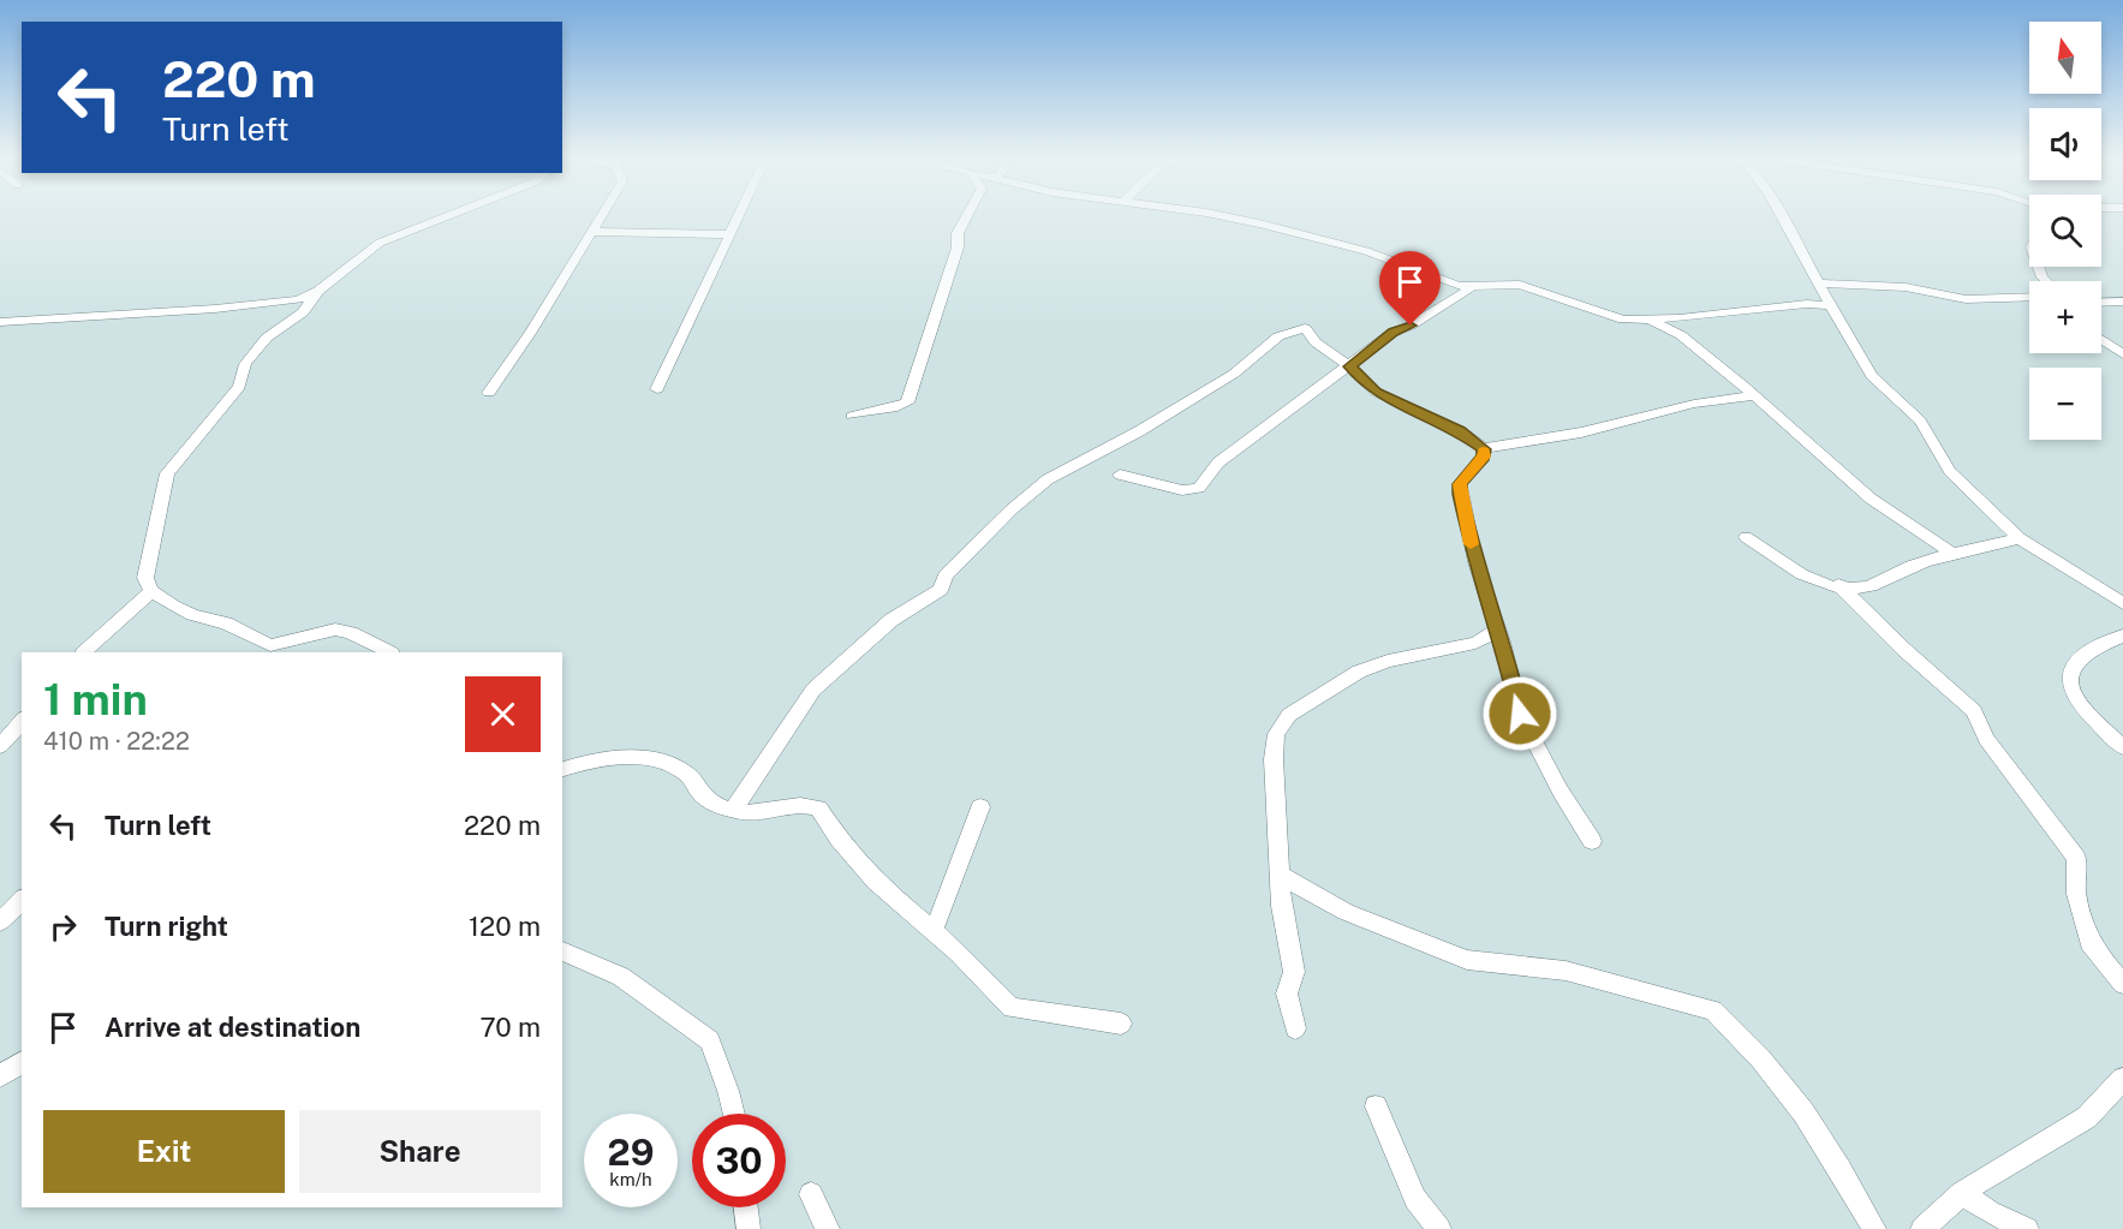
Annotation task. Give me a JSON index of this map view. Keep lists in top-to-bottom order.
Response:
{
  "north": "top",
  "page": {
    "map_buttons": ["+", "−"],
    "turn": ["220 m", "Turn left"],
    "heading": ["1 min", "410 m · 22:22"],
    "list": [
      {
        "name": "Turn left",
        "value": "220 m"
      },
      {
        "name": "Turn right",
        "value": "120 m"
      },
      {
        "name": "Arrive at destination",
        "value": "70 m"
      }
    ],
    "buttons": ["Exit", "Share"],
    "speed": "29 km/h",
    "limit": "30"
  }
}
